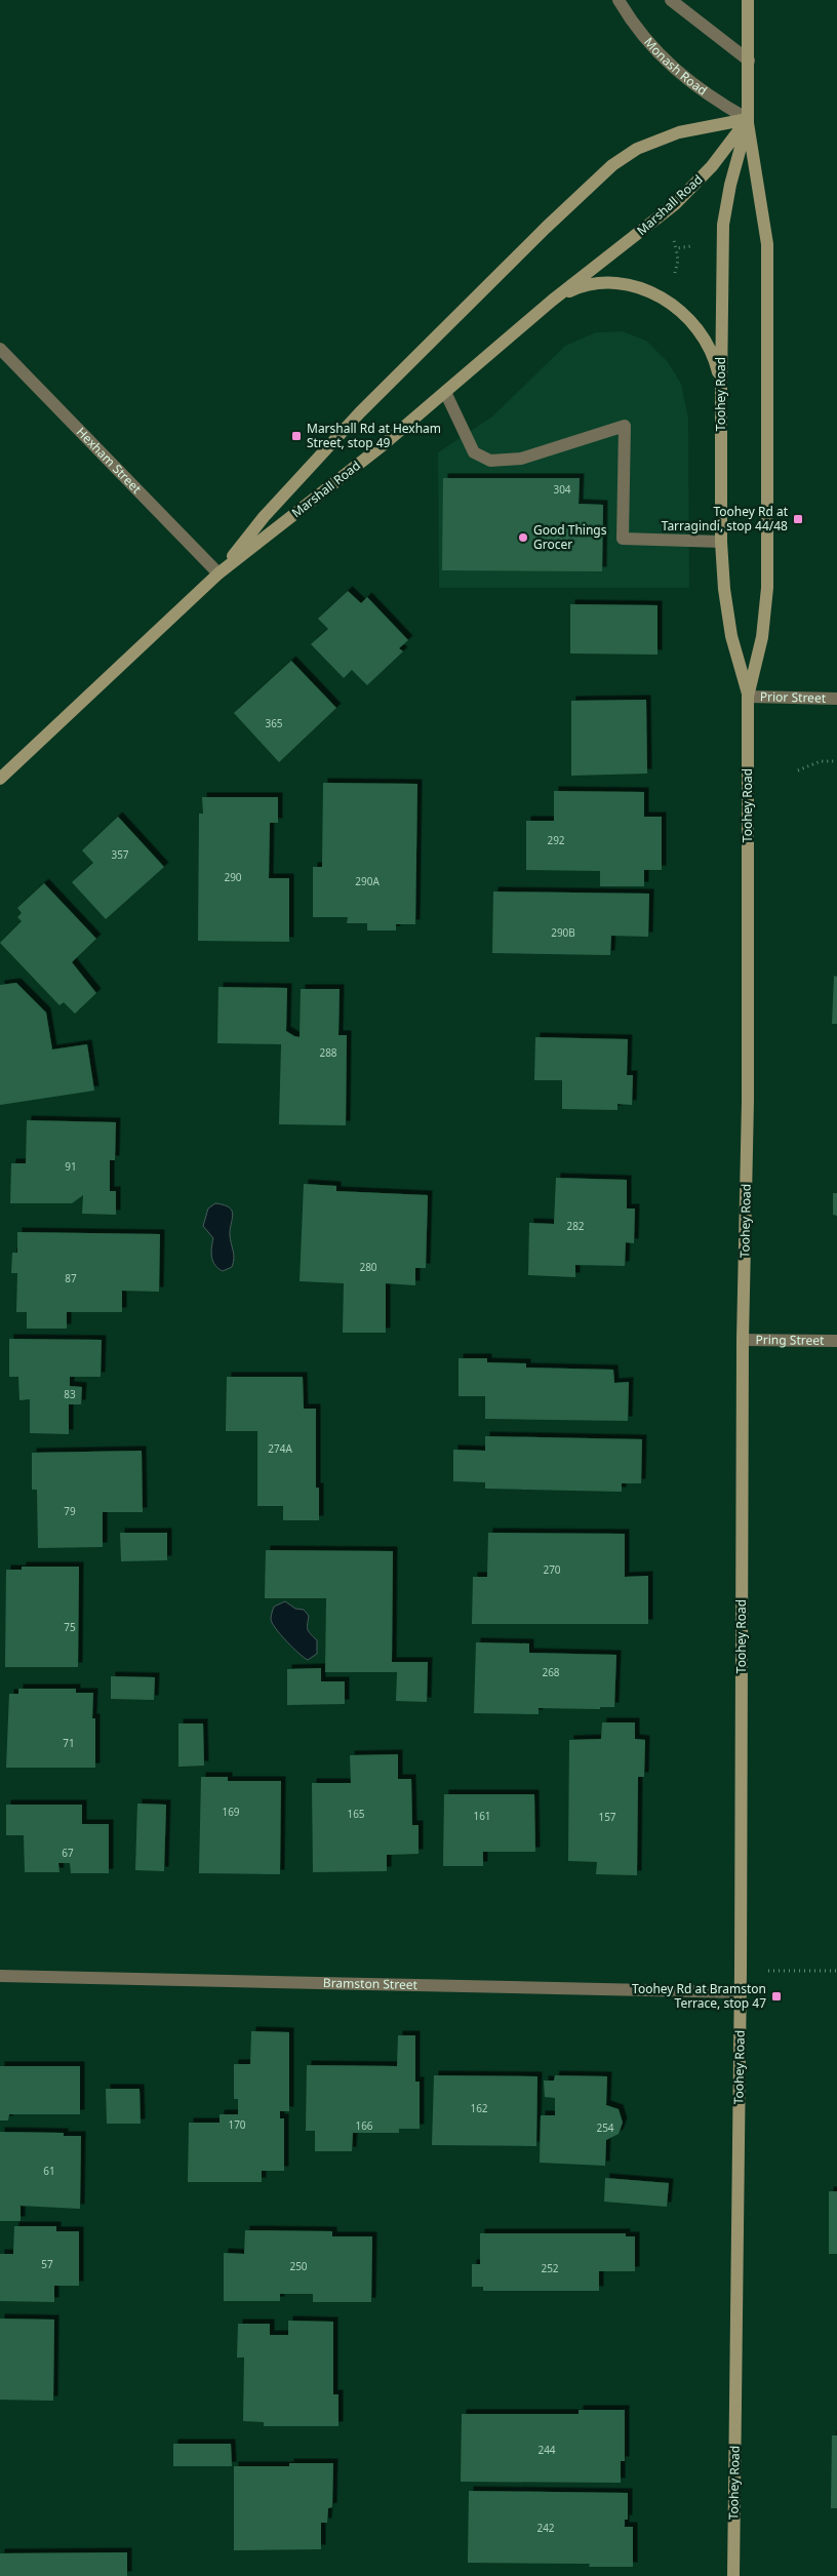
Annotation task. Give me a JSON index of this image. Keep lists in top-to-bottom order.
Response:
{
  "streets": {
    "main road": ["Marshall Road", "Toohey Road"],
    "street": [
      "Monash Road",
      "Hexham Street",
      "Prior Street",
      "Pring Street",
      "Bramston Street"
    ]
  },
  "crossings": [
    ["Monash Road", "Marshall Road"],
    ["Monash Road", "Toohey Road"],
    ["Marshall Road", "Toohey Road"],
    ["Marshall Road", "Hexham Street"],
    ["Toohey Road", "Prior Street"],
    ["Toohey Road", "Pring Street"],
    ["Toohey Road", "Bramston Street"]
  ],
  "places": {
    "transit": ["Marshall Rd at Hexham Street, stop 49", "Toohey Rd at Tarragindi, stop 44/48", "Toohey Rd at Bramston Terrace, stop 47"],
    "other": ["Good Things Grocer"]
  },
  "house_numbers": [
    "304",
    "365",
    "292",
    "357",
    "290",
    "290A",
    "290B",
    "288",
    "91",
    "282",
    "280",
    "87",
    "83",
    "274A",
    "79",
    "270",
    "75",
    "268",
    "71",
    "169",
    "165",
    "161",
    "157",
    "67",
    "162",
    "170",
    "166",
    "254",
    "61",
    "57",
    "250",
    "252",
    "244",
    "242"
  ]
}
